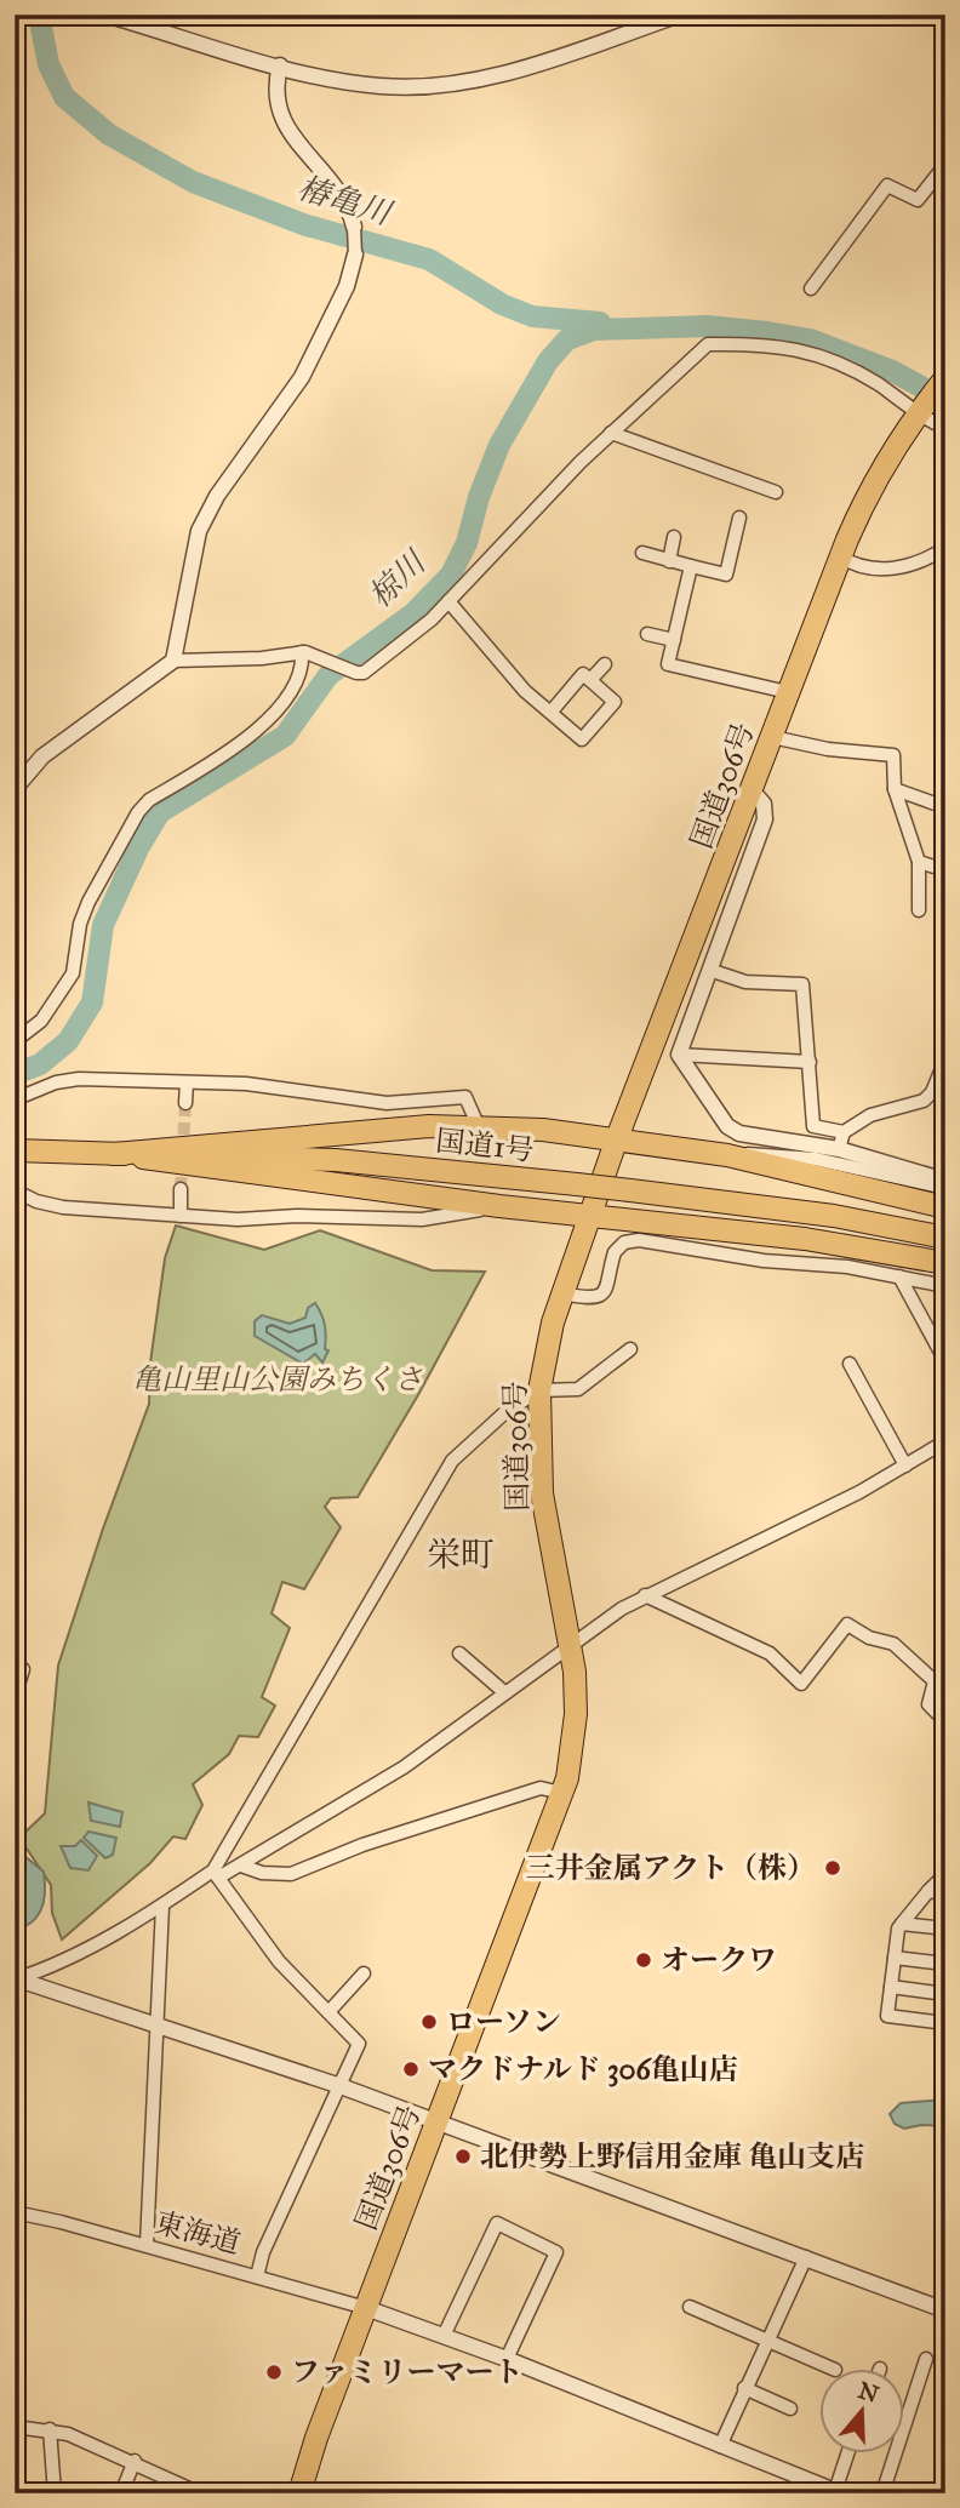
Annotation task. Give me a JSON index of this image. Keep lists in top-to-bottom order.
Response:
{
  "streets": {
    "highway": ["国道306号", "国道1号"],
    "street": ["東海道"]
  },
  "crossings": [
    ["国道306号", "東海道"]
  ],
  "districts": ["栄町"],
  "water": ["椿亀川", "椋川"],
  "parks": ["亀山里山公園みちくさ"],
  "places": [
    "三井金属アクト（株）",
    "オークワ",
    "ローソン",
    "マクドナルド 306亀山店",
    "北伊勢上野信用金庫 亀山支店",
    "ファミリーマート"
  ],
  "north": "top"
}
